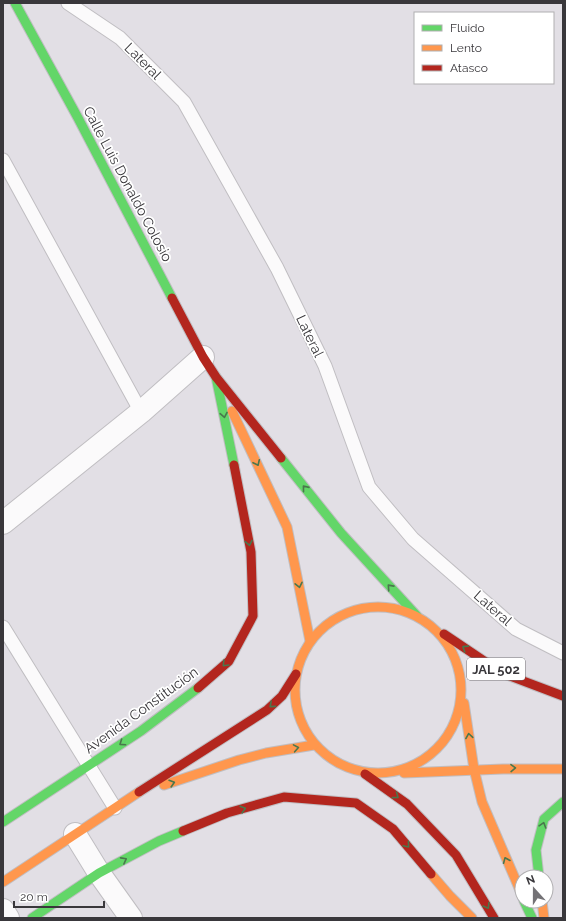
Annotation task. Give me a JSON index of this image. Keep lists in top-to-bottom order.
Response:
{
  "streets": {
    "main road": ["Calle Luis Donaldo Colosio", "JAL 502", "Avenida Constitución"],
    "lane": ["Lateral"]
  },
  "crossings": [
    ["Calle Luis Donaldo Colosio", "Avenida Constitución"]
  ],
  "one_way": ["Avenida Constitución"],
  "legend": ["Fluido", "Lento", "Atasco"],
  "scale_bar": "20 m",
  "north": "top"
}
